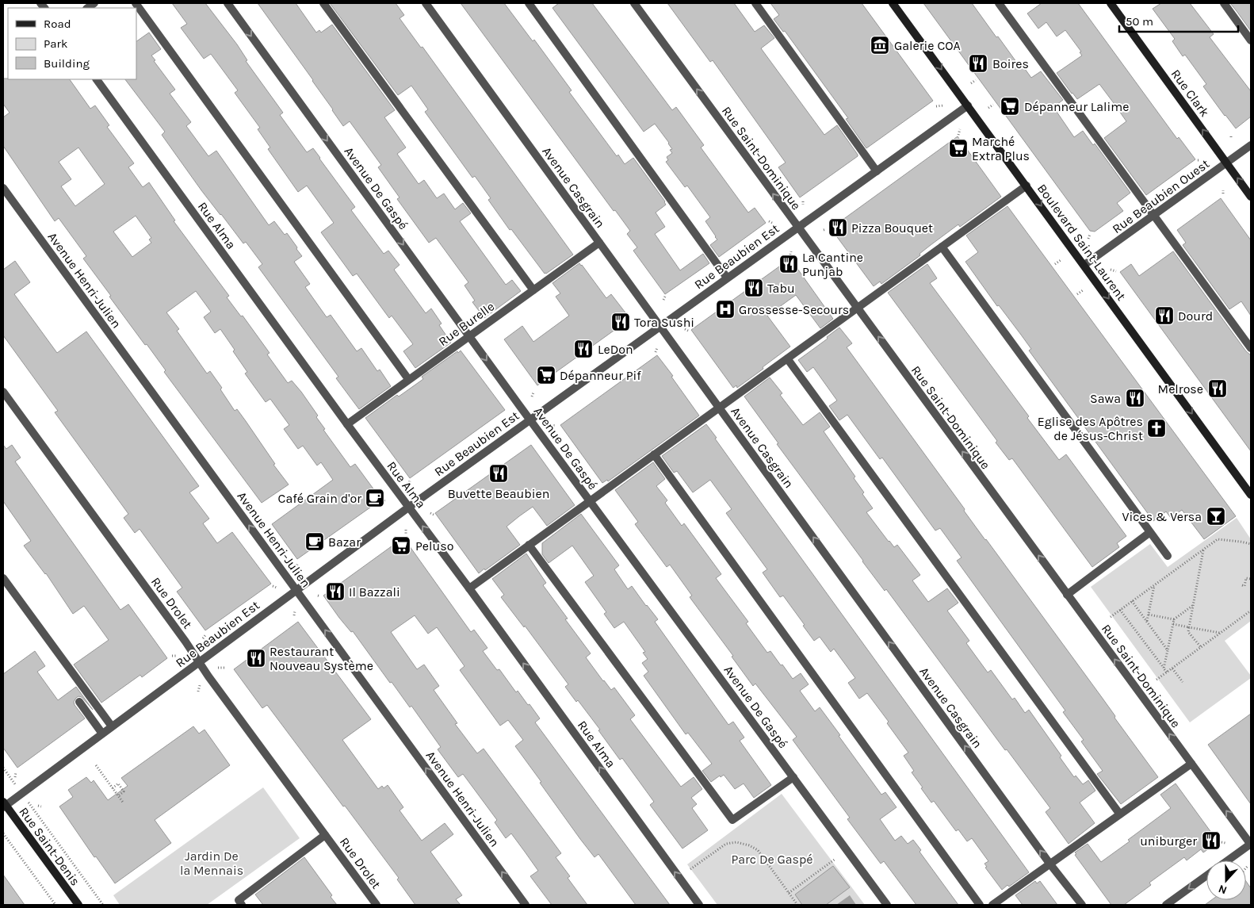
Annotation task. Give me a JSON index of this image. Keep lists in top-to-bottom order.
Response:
{
  "streets": {
    "main road": ["Rue Clark", "Boulevard Saint-Laurent", "Rue Saint-Denis"],
    "street": [
      "Rue Saint-Dominique",
      "Avenue Casgrain",
      "Avenue De Gaspé",
      "Rue Beaubien Ouest",
      "Rue Alma",
      "Rue Beaubien Est",
      "Avenue Henri-Julien",
      "Rue Burelle",
      "Rue Drolet"
    ]
  },
  "crossings": [
    ["Rue Clark", "Rue Beaubien Ouest"],
    ["Rue Saint-Dominique", "Rue Beaubien Est"],
    ["Avenue Casgrain", "Rue Beaubien Est"],
    ["Avenue Casgrain", "Rue Burelle"],
    ["Avenue De Gaspé", "Rue Beaubien Est"],
    ["Avenue De Gaspé", "Rue Burelle"],
    ["Rue Beaubien Ouest", "Boulevard Saint-Laurent"],
    ["Rue Alma", "Rue Beaubien Est"],
    ["Rue Alma", "Rue Burelle"],
    ["Boulevard Saint-Laurent", "Rue Beaubien Est"],
    ["Rue Beaubien Est", "Avenue Henri-Julien"],
    ["Rue Beaubien Est", "Rue Drolet"],
    ["Rue Beaubien Est", "Rue Saint-Denis"]
  ],
  "one_way": [
    "Rue Clark",
    "Rue Saint-Dominique",
    "Avenue Casgrain",
    "Avenue De Gaspé",
    "Rue Alma",
    "Boulevard Saint-Laurent",
    "Avenue Henri-Julien"
  ],
  "parks": ["Jardin De la Mennais", "Parc De Gaspé"],
  "places": {
    "museum": ["Galerie COA"],
    "restaurant": [
      "Boires",
      "Pizza Bouquet",
      "La Cantine Punjab",
      "Tabu",
      "Dourd",
      "Tora Sushi",
      "LeDon",
      "Melrose",
      "Sawa",
      "Buvette Beaubien",
      "Il Bazzali",
      "Restaurant Nouveau Système",
      "uniburger"
    ],
    "supermarket": [
      "Dépanneur Lalime",
      "Marché Extra Plus",
      "Dépanneur Pif",
      "Peluso"
    ],
    "hospital": ["Grossesse-Secours"],
    "church": ["Eglise des Apôtres de Jésus-Christ"],
    "cafe": ["Café Grain d'or", "Bazar"],
    "bar": ["Vices & Versa"]
  },
  "legend": ["Road", "Park", "Building"],
  "scale_bar": "50 m",
  "north": "bottom"
}
